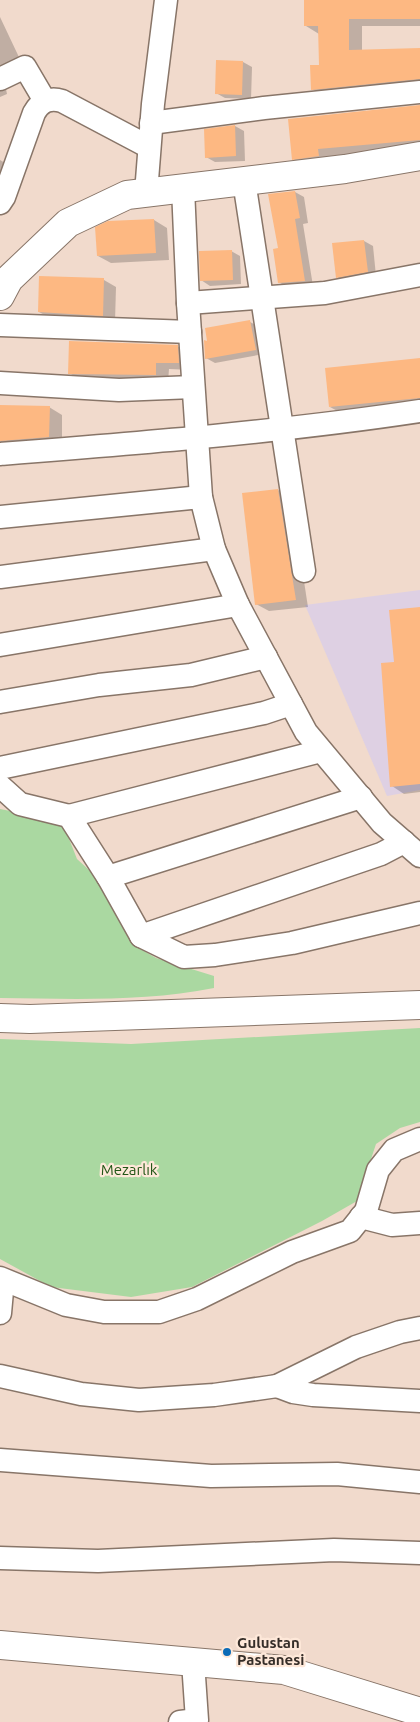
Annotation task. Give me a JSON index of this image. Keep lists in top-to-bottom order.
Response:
{
  "parks": ["Mezarlık"],
  "places": ["Gulustan Pastanesi"]
}
